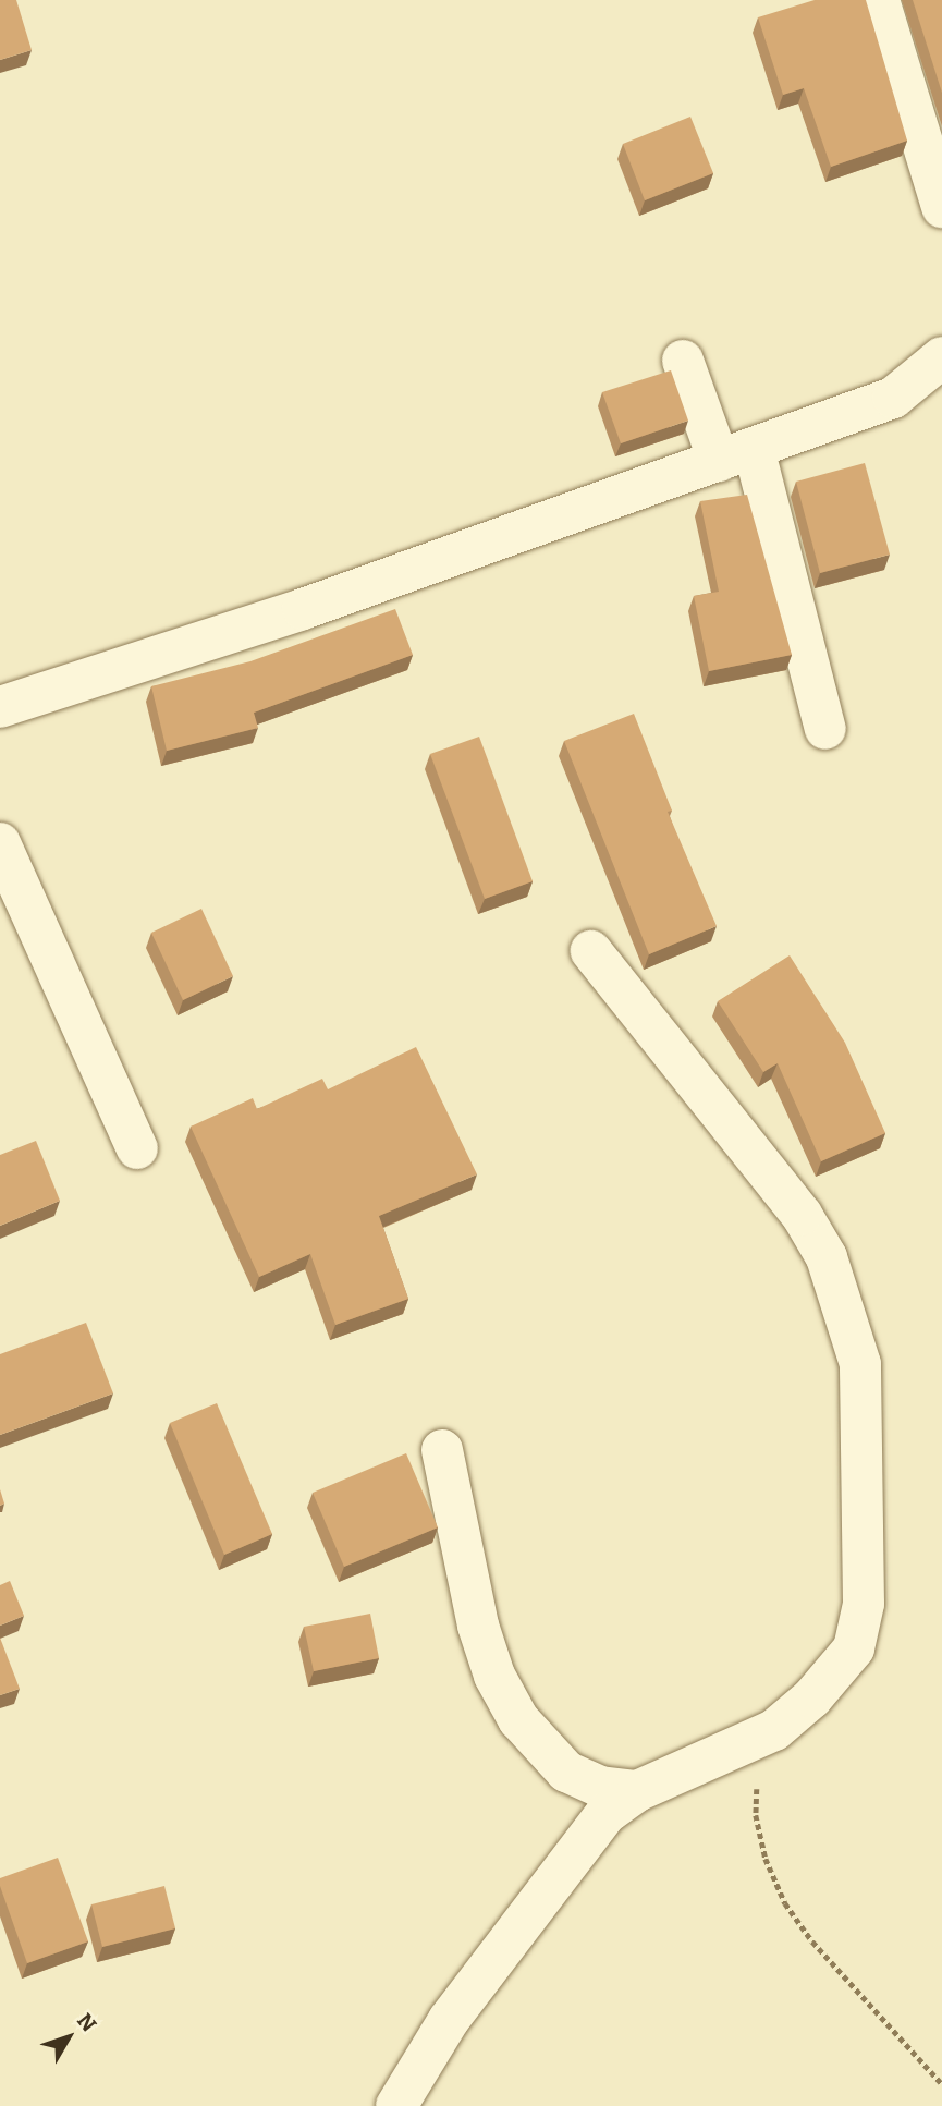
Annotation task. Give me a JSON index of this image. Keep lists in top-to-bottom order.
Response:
{
  "north": "top right"
}
